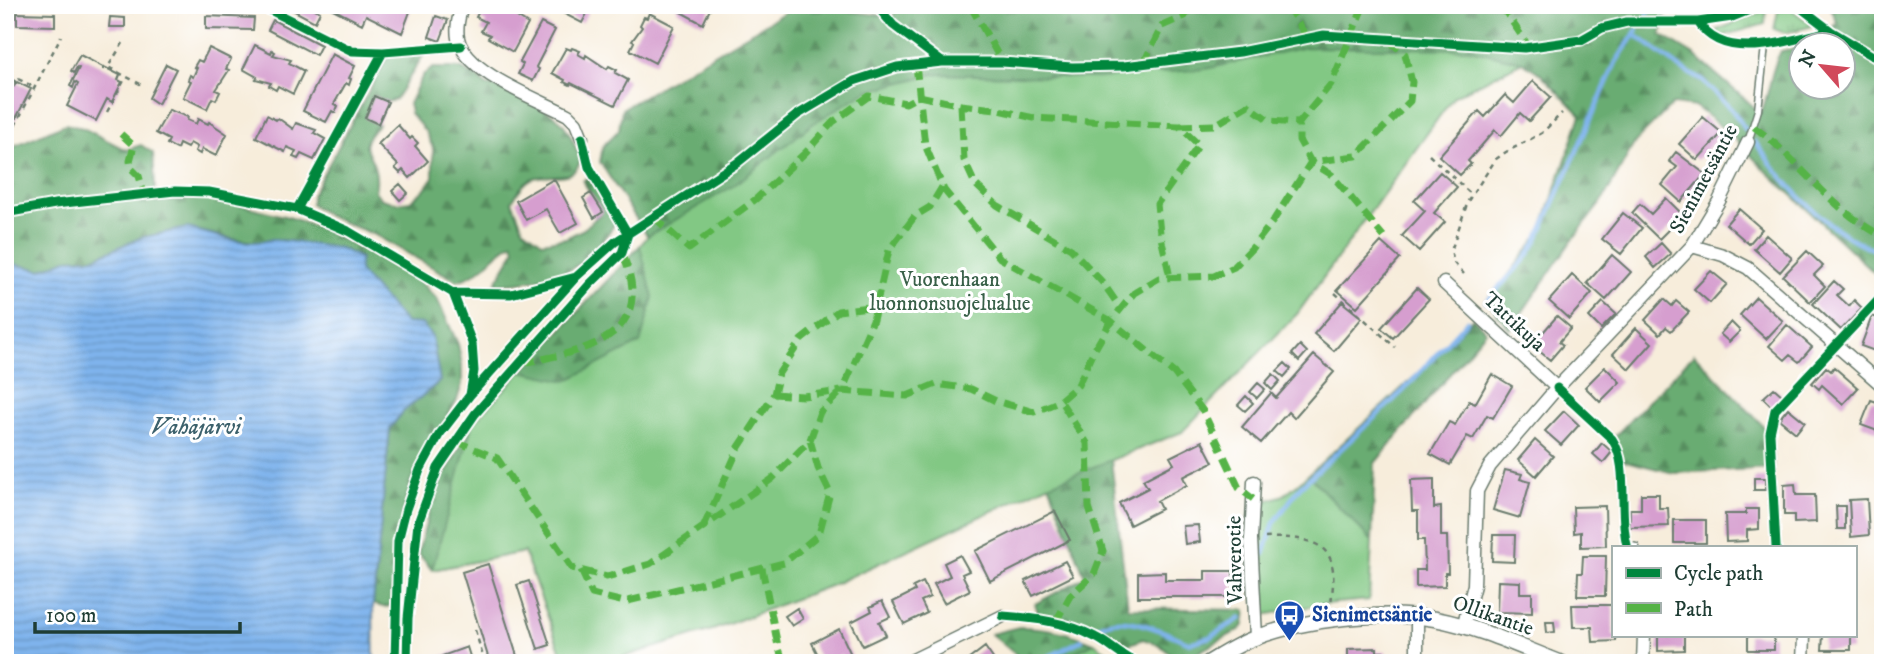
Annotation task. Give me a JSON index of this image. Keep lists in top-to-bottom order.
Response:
{
  "streets": {
    "street": [
      "Sienimetsäntie",
      "Tattikuja",
      "Vahverotie",
      "Ollikantie"
    ]
  },
  "crossings": [
    ["Sienimetsäntie", "Tattikuja"],
    ["Sienimetsäntie", "Ollikantie"],
    ["Vahverotie", "Ollikantie"]
  ],
  "water": ["Vähäjärvi"],
  "parks": ["Vuorenhaan luonnonsuojelualue"],
  "places": {
    "bus stop": ["Sienimetsäntie"]
  },
  "legend": ["Cycle path", "Path"],
  "scale_bar": "100 m",
  "north": "top left"
}
